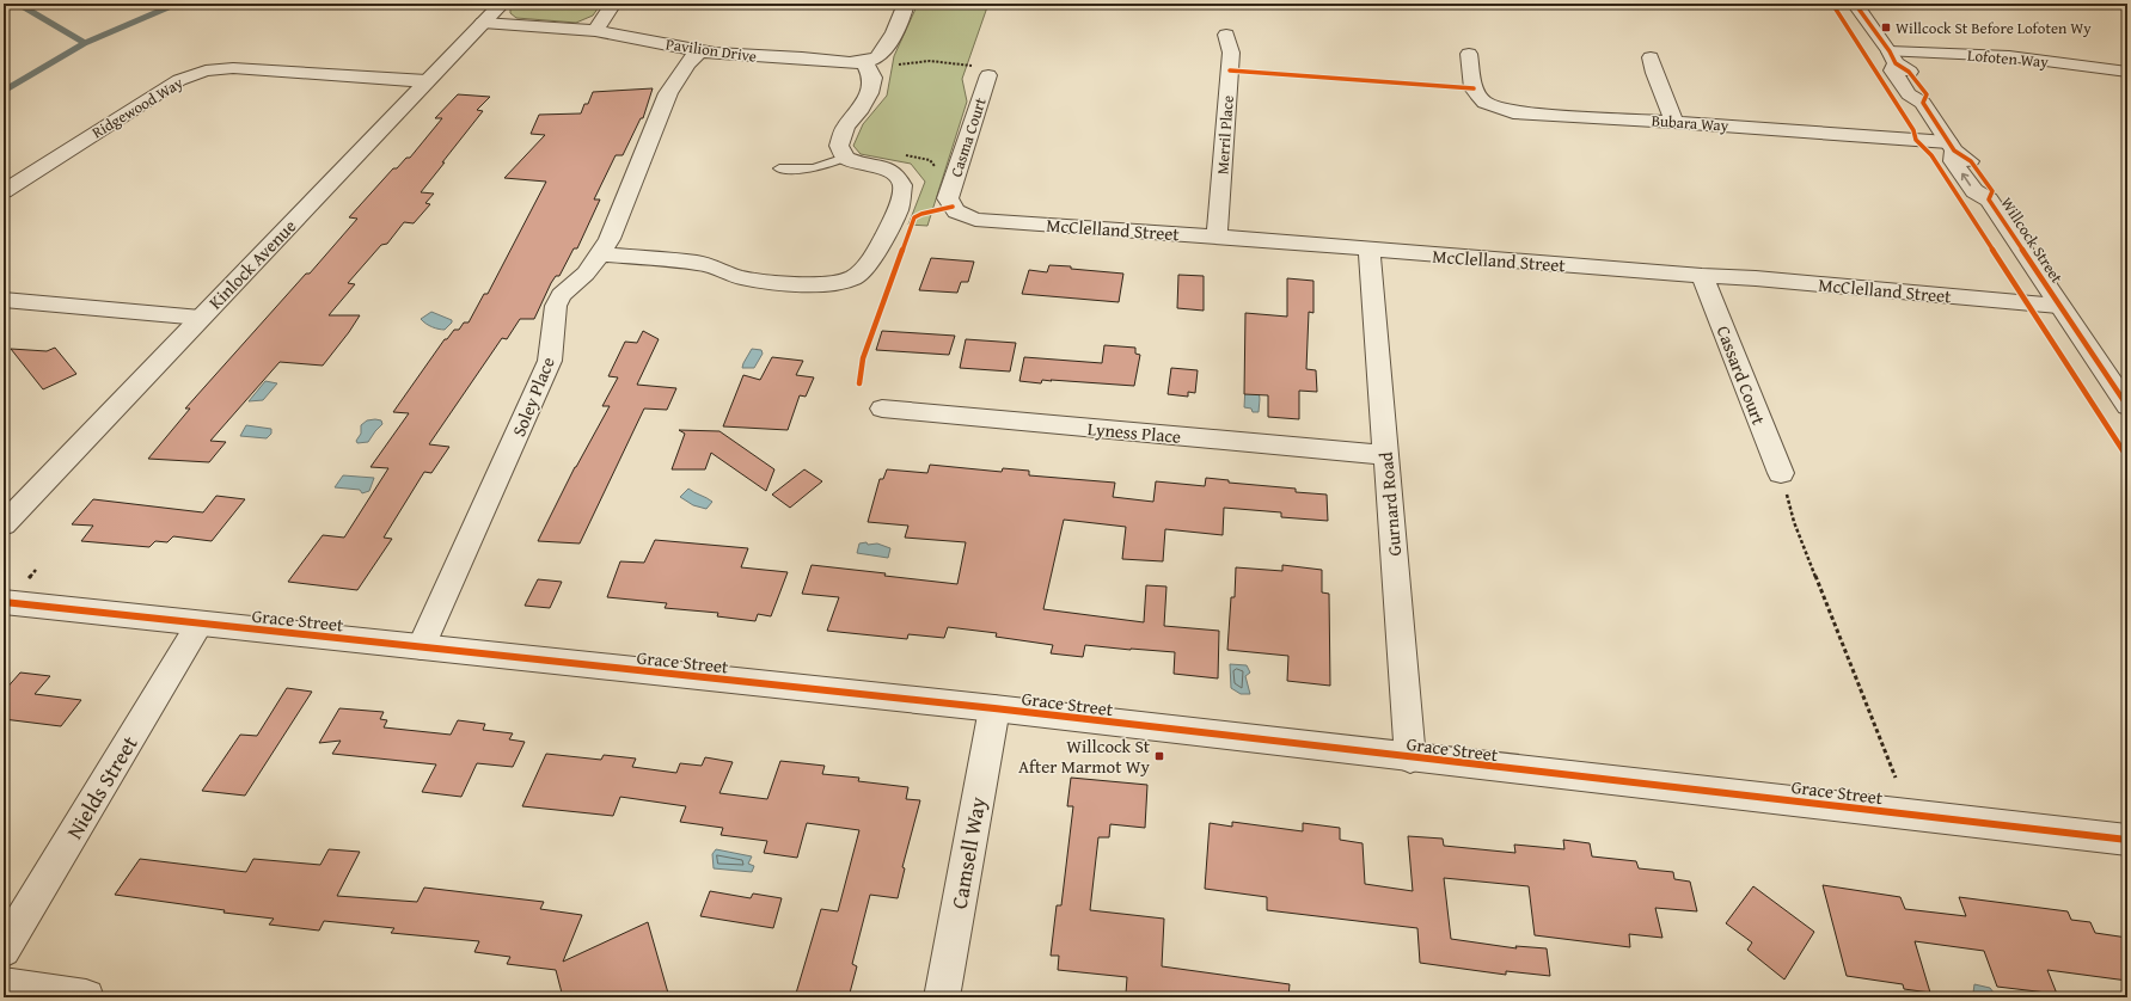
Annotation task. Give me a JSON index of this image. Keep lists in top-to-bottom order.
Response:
{
  "streets": {
    "street": [
      "Pavilion Drive",
      "Lofoten Way",
      "Ridgewood Way",
      "Bubara Way",
      "Merril Place",
      "Casma Court",
      "McClelland Street",
      "Willcock Street",
      "Kinlock Avenue",
      "Cassard Court",
      "Soley Place",
      "Lyness Place",
      "Gurnard Road",
      "Grace Street",
      "Nields Street",
      "Camsell Way"
    ]
  },
  "crossings": [
    ["Pavilion Drive", "Kinlock Avenue"],
    ["Pavilion Drive", "Soley Place"],
    ["Lofoten Way", "Willcock Street"],
    ["Ridgewood Way", "Kinlock Avenue"],
    ["Bubara Way", "Willcock Street"],
    ["Merril Place", "McClelland Street"],
    ["Casma Court", "McClelland Street"],
    ["McClelland Street", "Willcock Street"],
    ["McClelland Street", "Cassard Court"],
    ["McClelland Street", "Gurnard Road"],
    ["Soley Place", "Grace Street"],
    ["Lyness Place", "Gurnard Road"],
    ["Gurnard Road", "Grace Street"],
    ["Grace Street", "Nields Street"],
    ["Grace Street", "Camsell Way"]
  ],
  "places": {
    "transit": ["Willcock St Before Lofoten Wy", "Willcock St After Marmot Wy"]
  }
}
